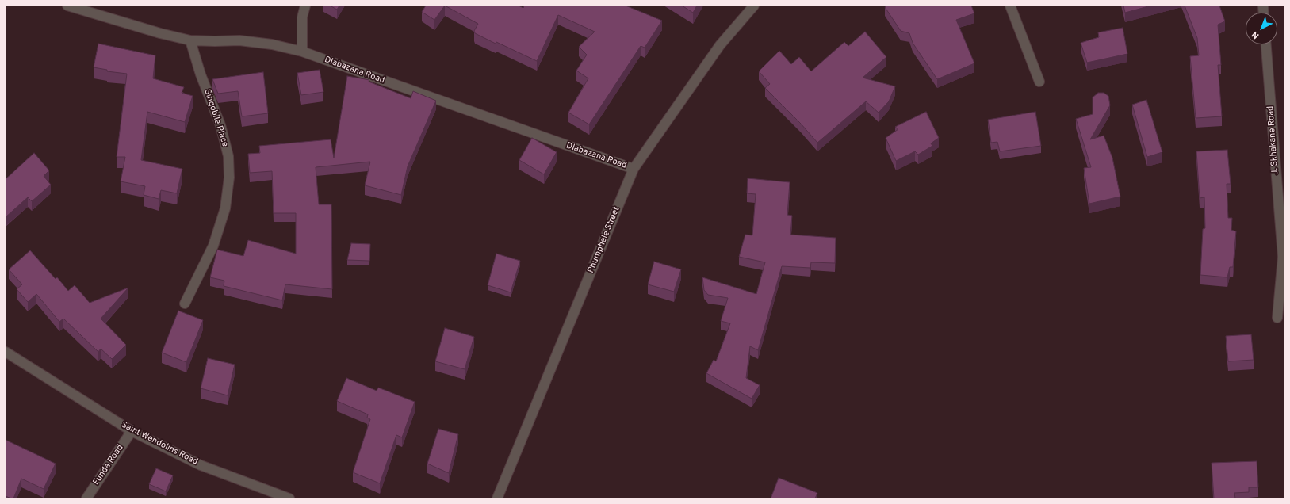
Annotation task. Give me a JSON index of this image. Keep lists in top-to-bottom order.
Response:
{
  "streets": {
    "street": [
      "Dlabazana Road",
      "Sinqobile Place",
      "J. Skhakane Road",
      "Phumphele Street",
      "Saint Wendolins Road",
      "Funda Road"
    ]
  },
  "crossings": [
    ["Dlabazana Road", "Sinqobile Place"],
    ["Dlabazana Road", "Phumphele Street"],
    ["Saint Wendolins Road", "Funda Road"]
  ],
  "north": "bottom left"
}
